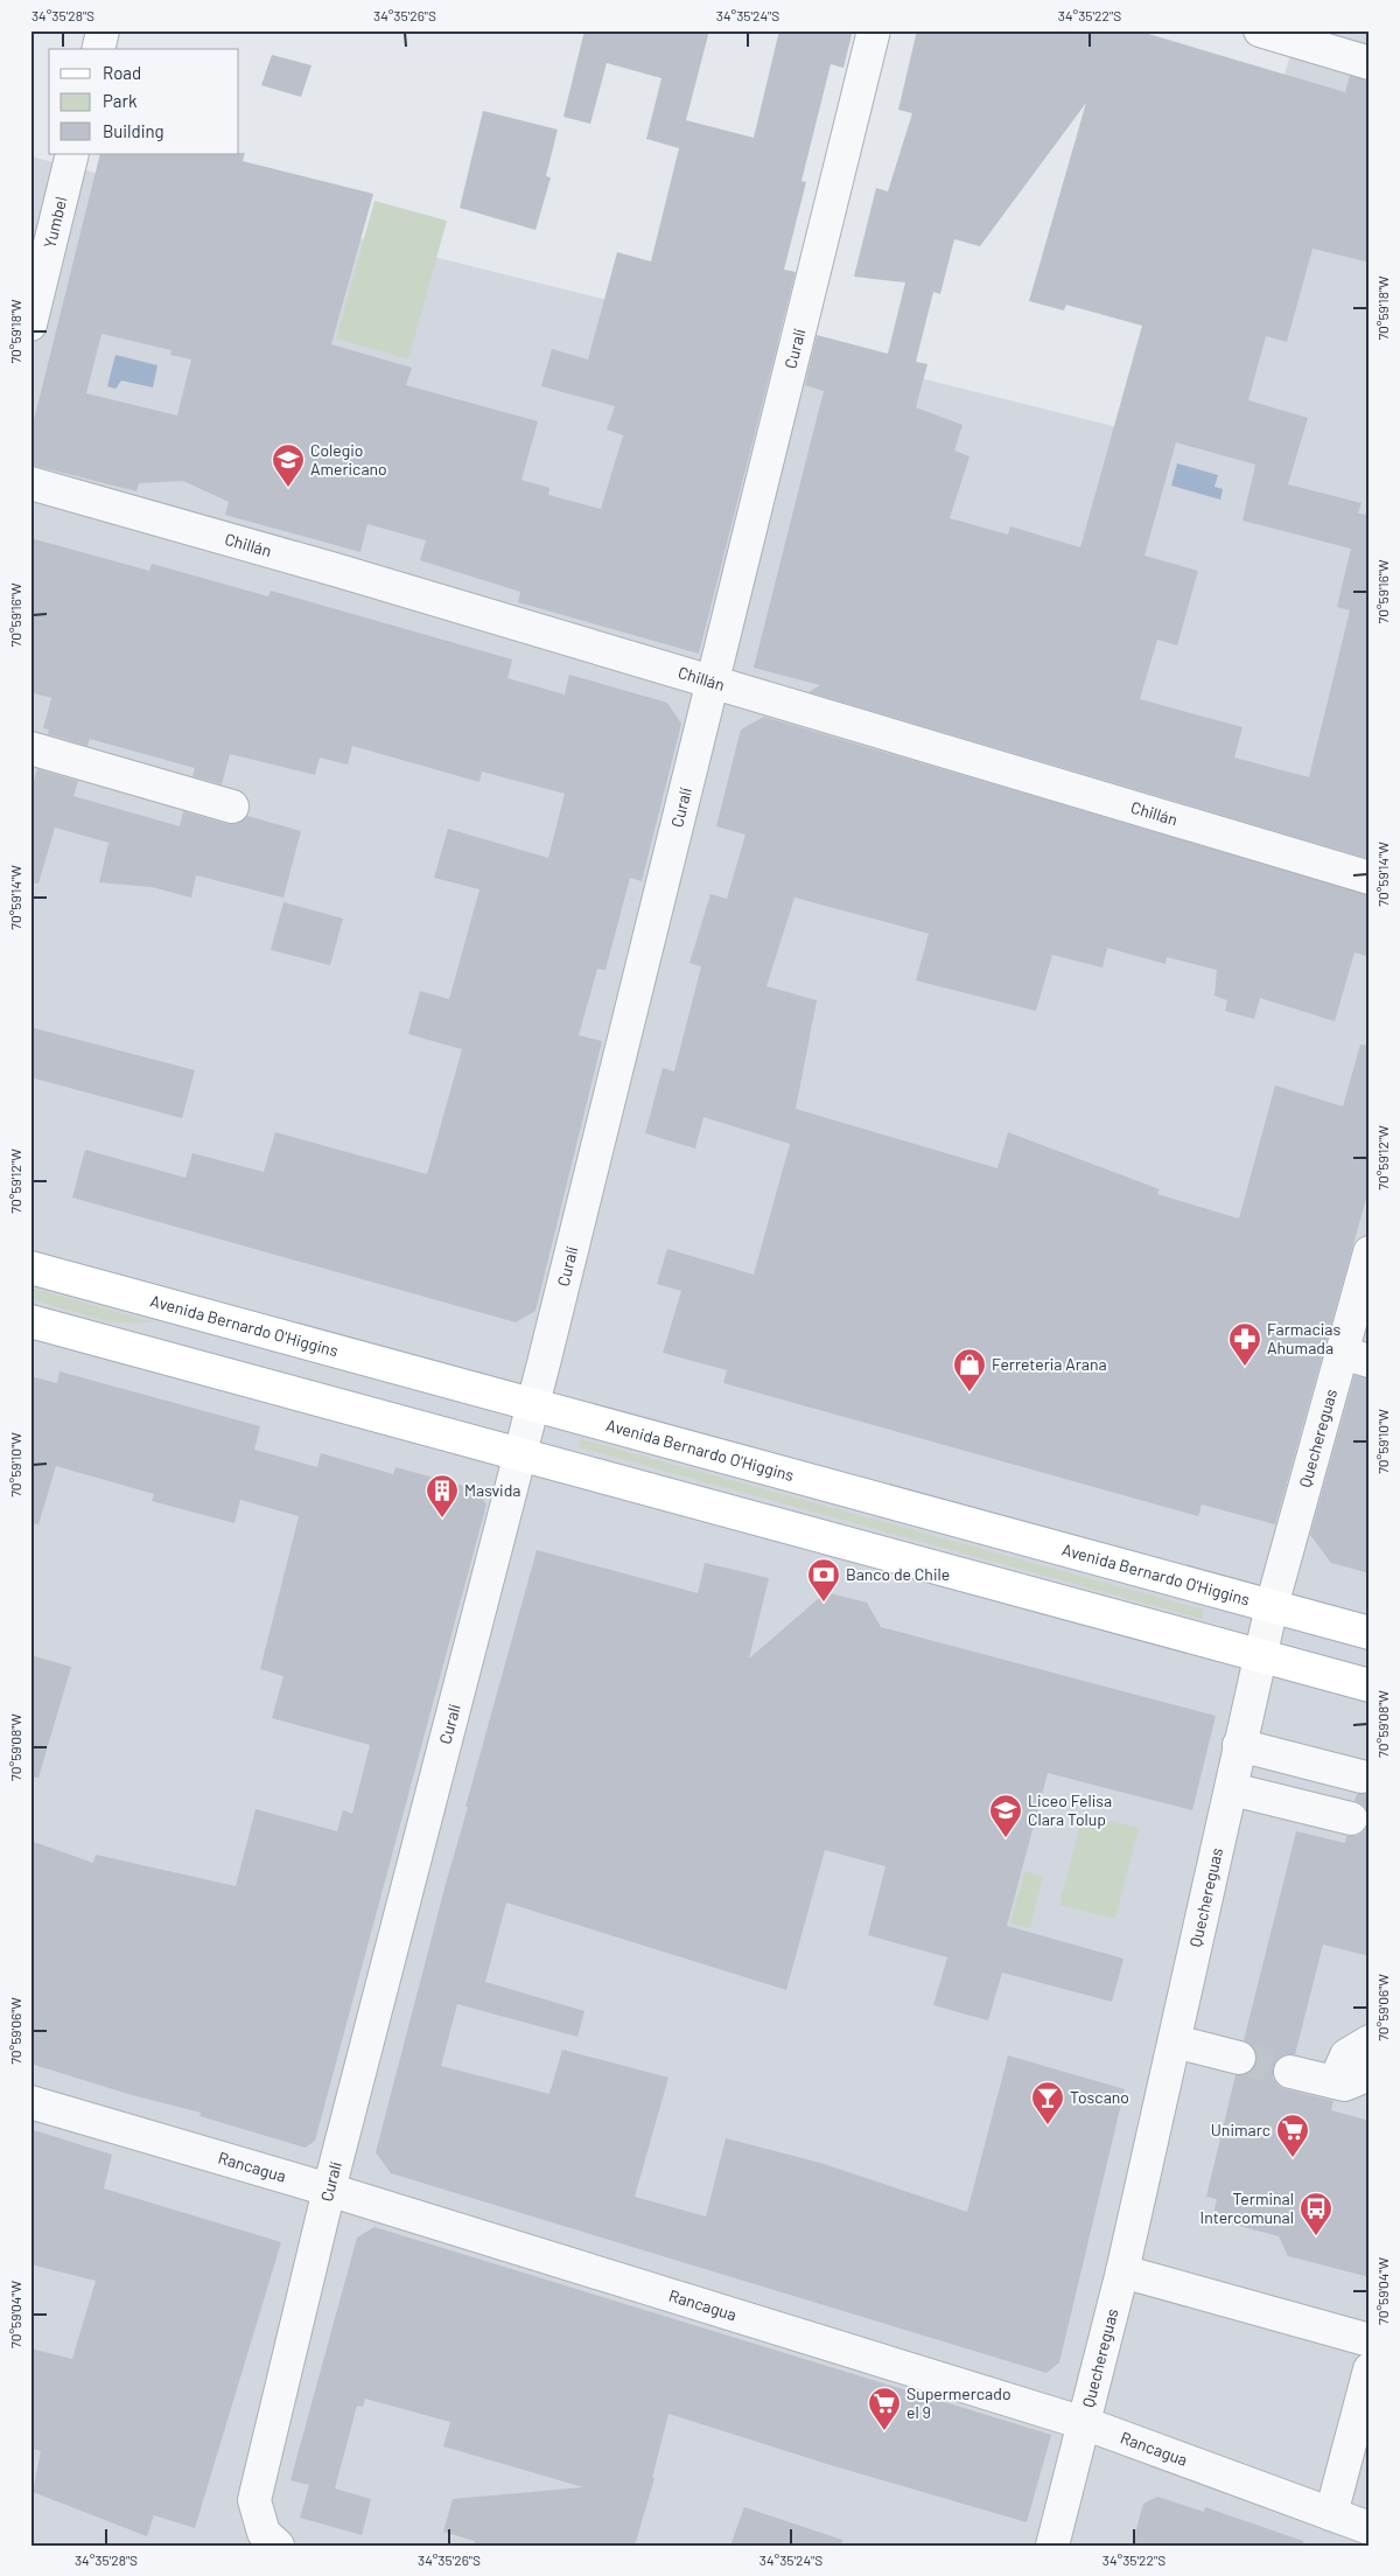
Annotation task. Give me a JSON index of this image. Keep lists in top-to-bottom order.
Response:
{
  "streets": {
    "main road": ["Avenida Bernardo O'Higgins"],
    "street": [
      "Yumbel",
      "Curalí",
      "Chillán",
      "Quechereguas",
      "Rancagua"
    ]
  },
  "crossings": [
    ["Curalí", "Chillán"],
    ["Curalí", "Avenida Bernardo O'Higgins"],
    ["Curalí", "Rancagua"],
    ["Avenida Bernardo O'Higgins", "Quechereguas"],
    ["Quechereguas", "Rancagua"]
  ],
  "places": {
    "school or university": ["Colegio Americano", "Liceo Felisa Clara Tolup"],
    "pharmacy": ["Farmacias Ahumada"],
    "shop": ["Ferreteria Arana"],
    "building": ["Masvida"],
    "bank": ["Banco de Chile"],
    "bar": ["Toscano"],
    "supermarket": ["Unimarc", "Supermercado el 9"],
    "bus stop": ["Terminal Intercomunal"]
  },
  "legend": ["Road", "Park", "Building"],
  "coordinates": [
    "34°35'28\"S",
    "34°35'26\"S",
    "34°35'24\"S",
    "34°35'22\"S",
    "70°59'18\"W",
    "70°59'16\"W",
    "70°59'14\"W",
    "70°59'12\"W",
    "70°59'10\"W",
    "70°59'08\"W",
    "70°59'06\"W",
    "70°59'04\"W"
  ]
}
